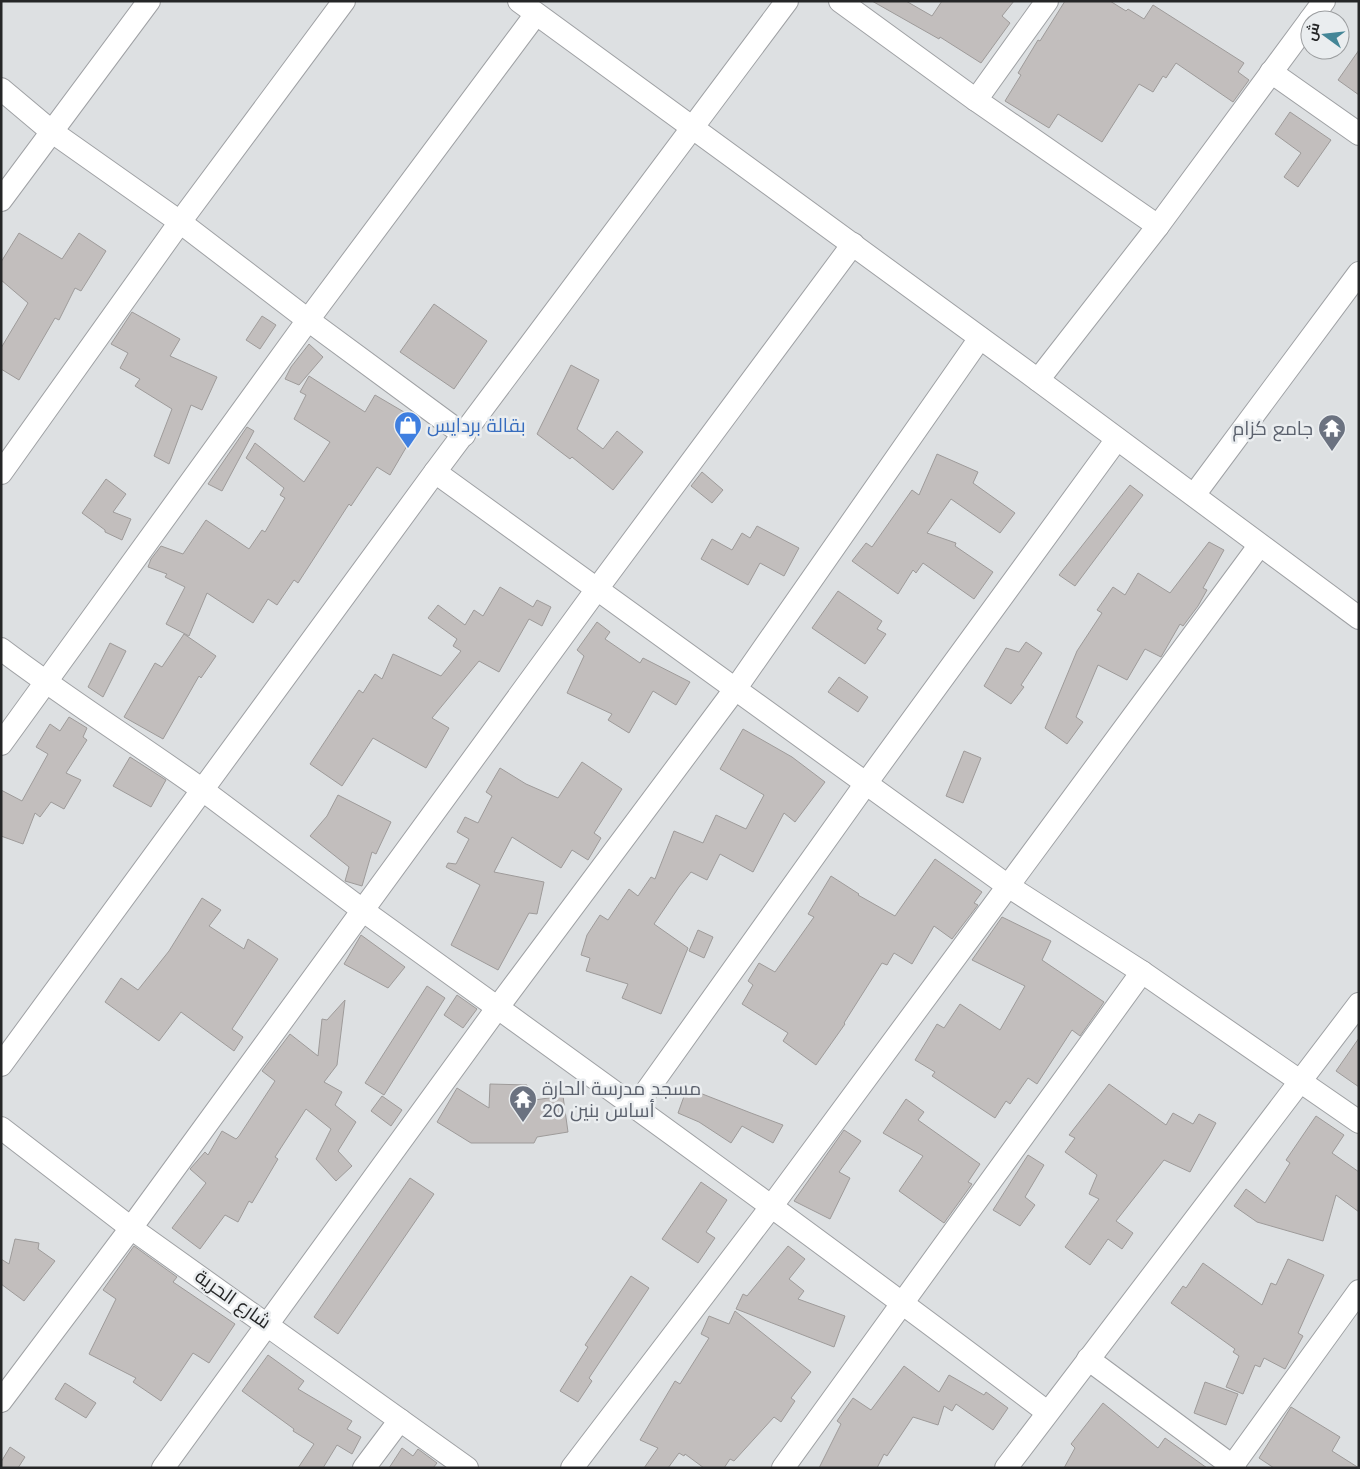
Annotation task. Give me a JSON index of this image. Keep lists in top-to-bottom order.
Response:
{
  "streets": {
    "street": ["شارع الحرية"]
  },
  "places": {
    "shop": ["بقالة بردايس"],
    "temple": ["جامع كزام", "مسجد مدرسة الحارة 20 أساس بنين"]
  },
  "north": "left"
}
